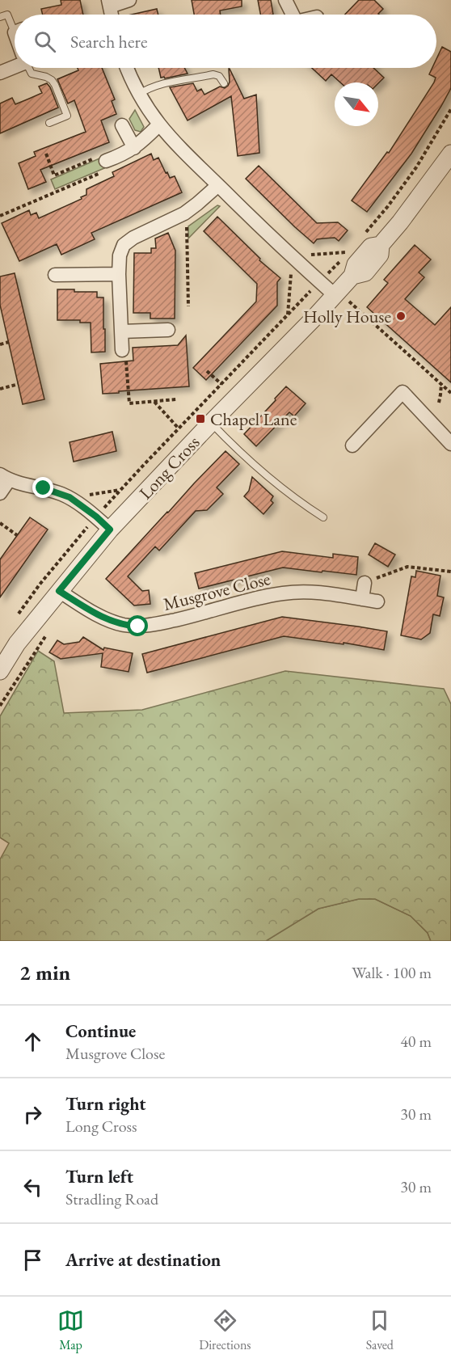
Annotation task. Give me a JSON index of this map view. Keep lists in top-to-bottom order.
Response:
{
  "streets": {
    "street": ["Long Cross", "Musgrove Close"]
  },
  "crossings": [
    ["Long Cross", "Musgrove Close"]
  ],
  "places": {
    "other": ["Holly House"],
    "transit": ["Chapel Lane"]
  },
  "north": "bottom right",
  "page": {
    "search": "Search here",
    "heading": ["2 min", "Walk · 100 m"],
    "list": [
      ["Continue", "Musgrove Close", "40 m"],
      ["Turn right", "Long Cross", "30 m"],
      ["Turn left", "Stradling Road", "30 m"],
      "Arrive at destination"
    ],
    "nav": ["Map", "Directions", "Saved"]
  }
}
